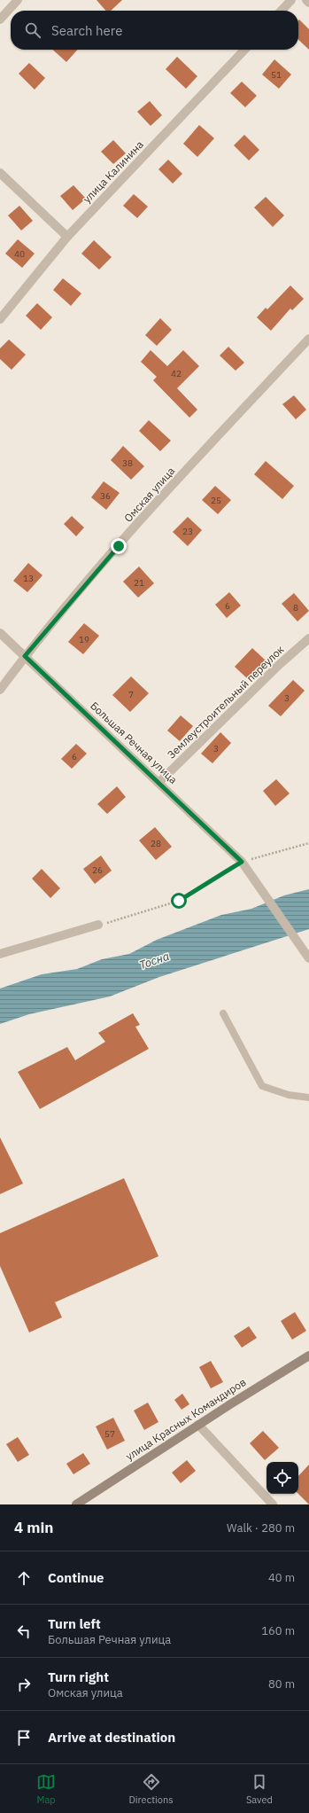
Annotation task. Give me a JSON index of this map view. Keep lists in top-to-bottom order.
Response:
{
  "streets": {
    "street": [
      "улица Калинина",
      "Омская улица",
      "Землеустроительный переулок",
      "Большая Речная улица",
      "улица Красных Командиров"
    ]
  },
  "crossings": [
    ["Омская улица", "Большая Речная улица"],
    ["Землеустроительный переулок", "Большая Речная улица"]
  ],
  "water": ["Тосна"],
  "house_numbers": [
    "51",
    "40",
    "42",
    "38",
    "36",
    "25",
    "23",
    "13",
    "21",
    "6",
    "8",
    "19",
    "7",
    "3",
    "3",
    "6",
    "28",
    "26",
    "57"
  ],
  "page": {
    "search": "Search here",
    "heading": ["4 min", "Walk · 280 m"],
    "list": [
      ["Continue", "40 m"],
      ["Turn left", "Большая Речная улица", "160 m"],
      ["Turn right", "Омская улица", "80 m"],
      "Arrive at destination"
    ],
    "nav": ["Map", "Directions", "Saved"]
  }
}
